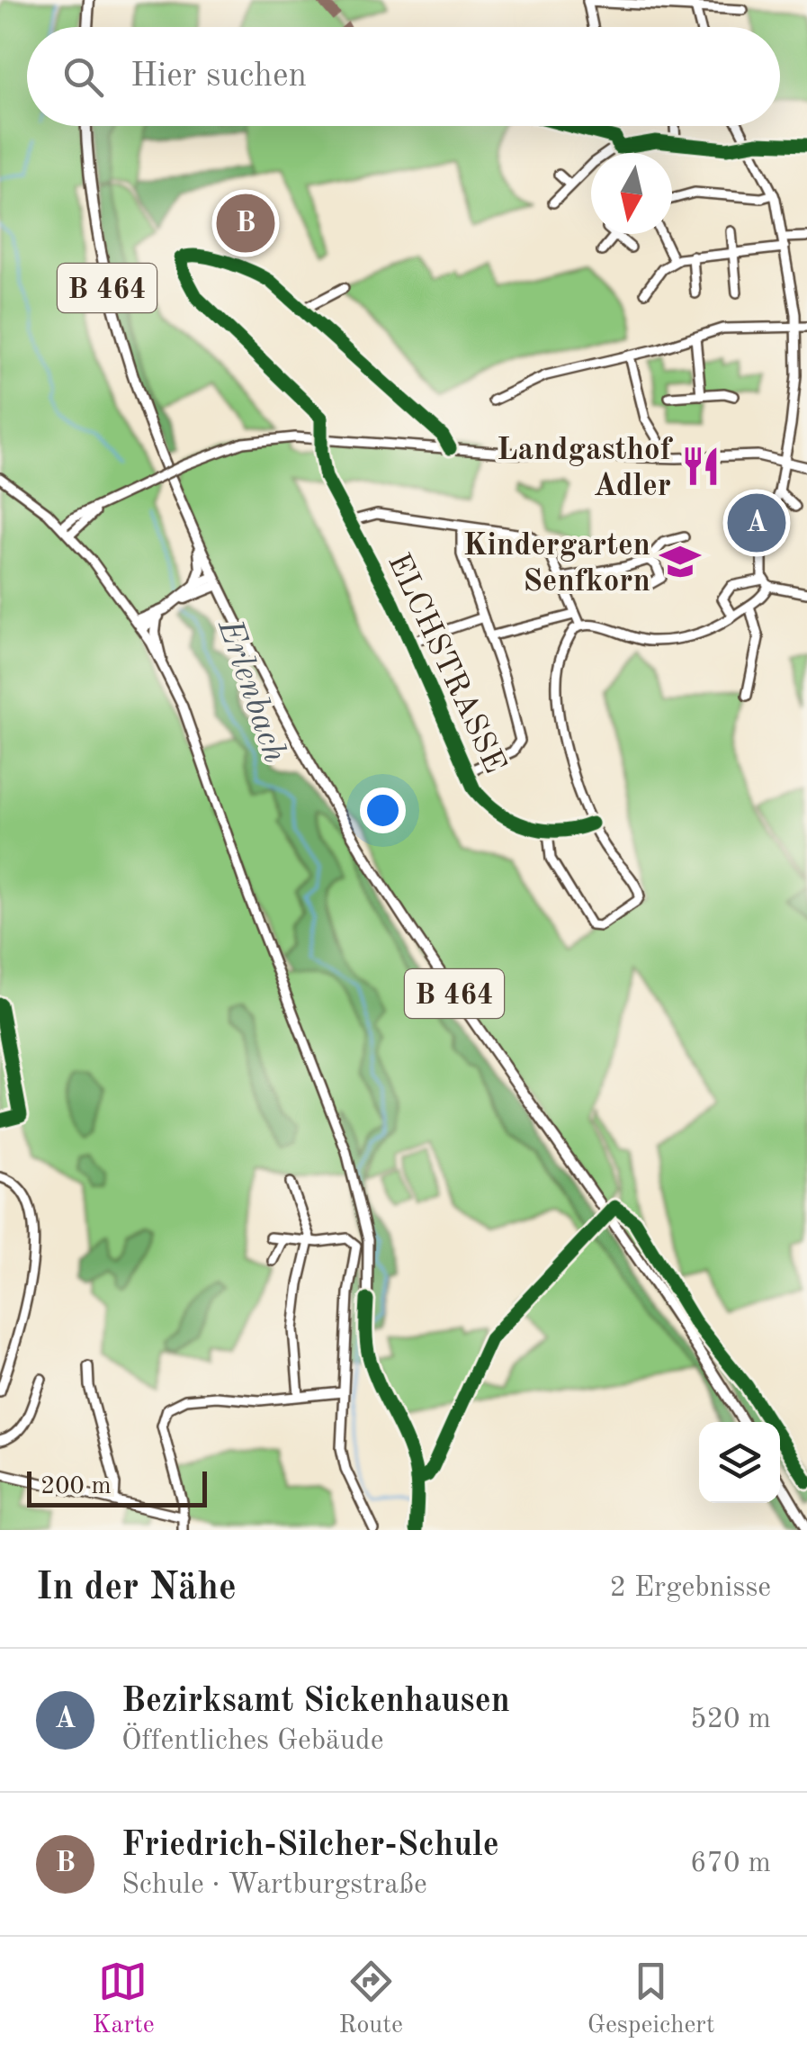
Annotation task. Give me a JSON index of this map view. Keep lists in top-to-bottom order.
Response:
{
  "streets": {
    "main road": ["B 464"],
    "street": ["ELCHSTRASSE"]
  },
  "water": ["Erlenbach"],
  "places": {
    "restaurant": ["Landgasthof Adler"],
    "school or university": ["Kindergarten Senfkorn"]
  },
  "scale_bar": "200 m",
  "north": "bottom",
  "page": {
    "search": "Hier suchen",
    "pins": ["B", "A"],
    "scale": "200 m",
    "heading": ["In der Nähe", "2 Ergebnisse"],
    "list": [
      {
        "mark": "A",
        "name": "Bezirksamt Sickenhausen",
        "note": "Öffentliches Gebäude",
        "value": "520 m"
      },
      {
        "mark": "B",
        "name": "Friedrich-Silcher-Schule",
        "note": "Schule · Wartburgstraße",
        "value": "670 m"
      }
    ],
    "nav": ["Karte", "Route", "Gespeichert"]
  }
}
